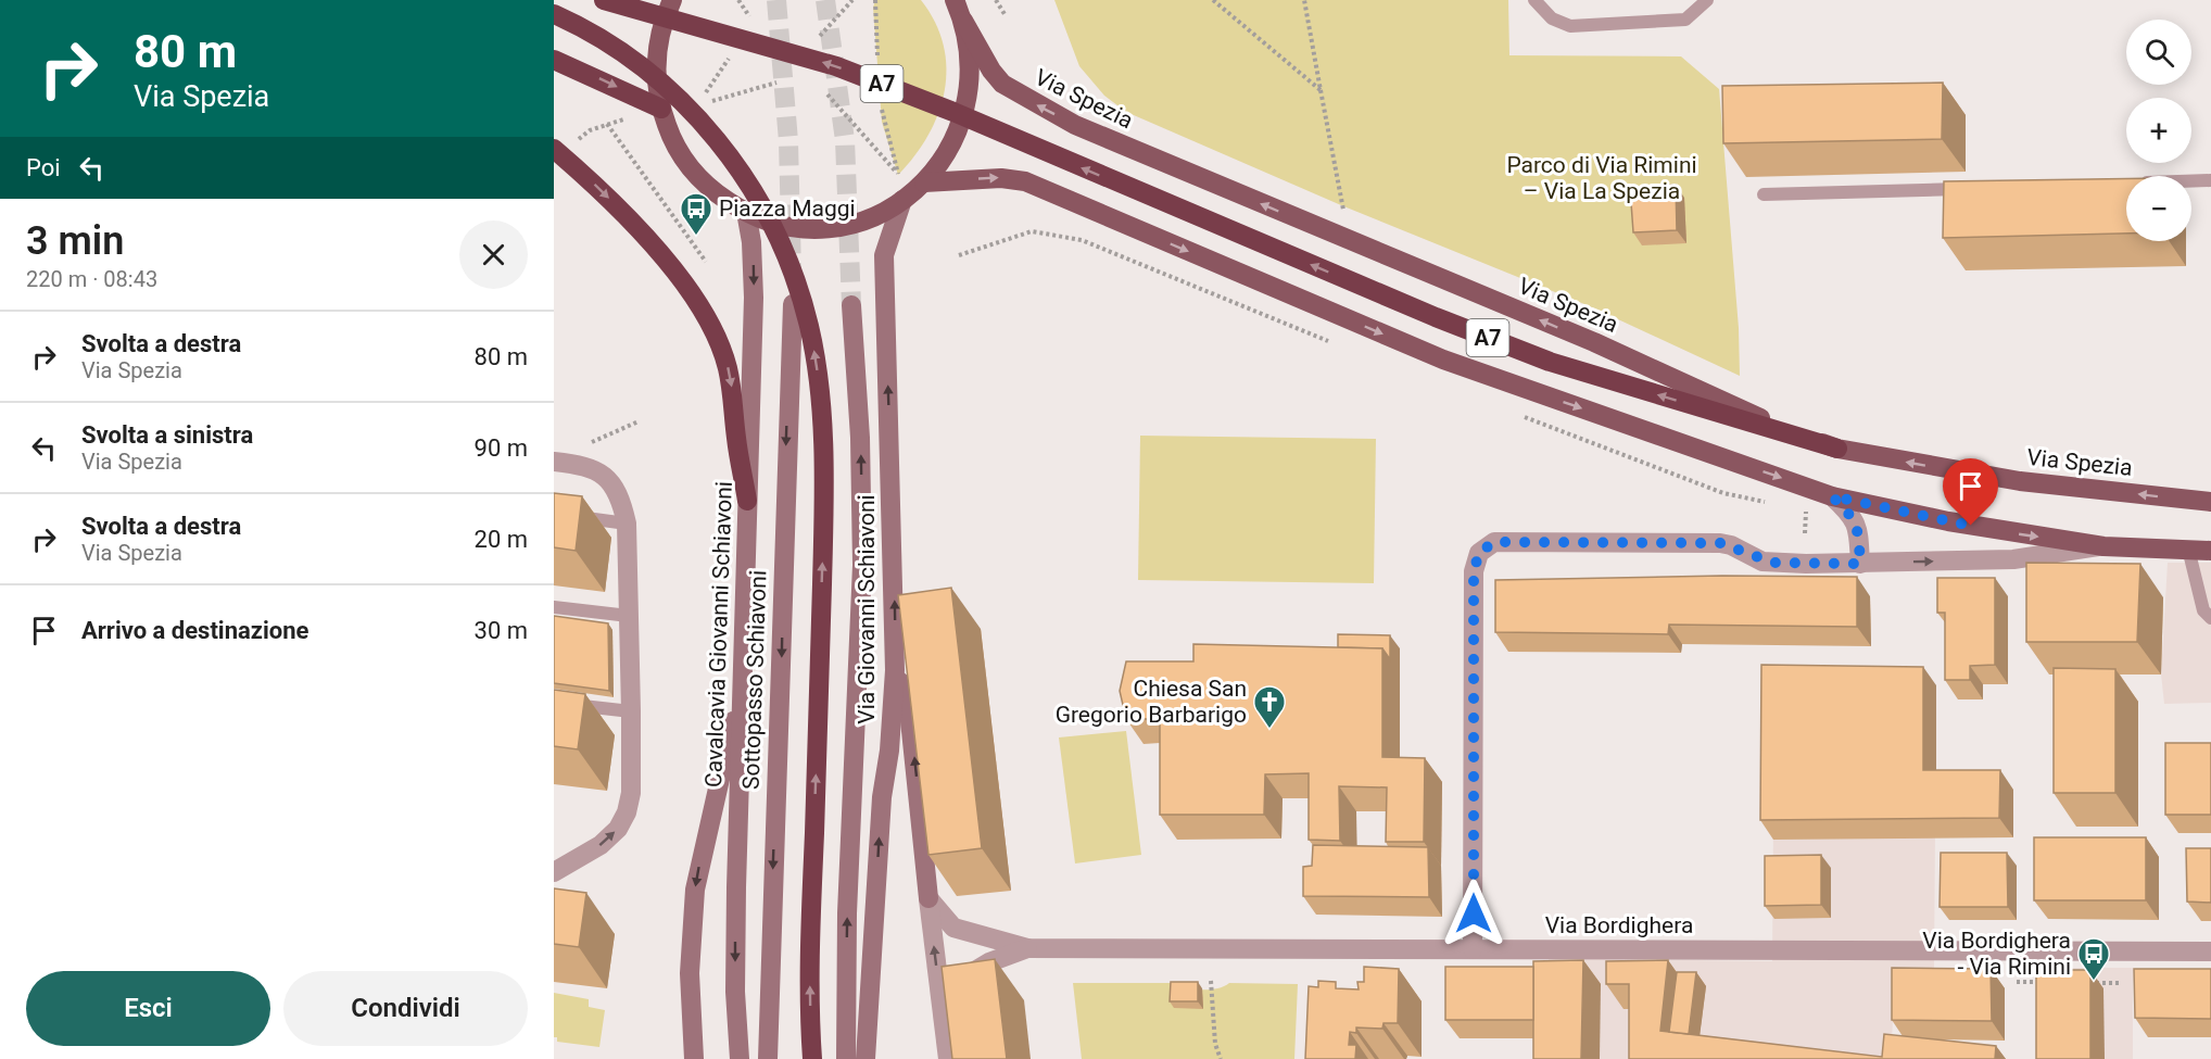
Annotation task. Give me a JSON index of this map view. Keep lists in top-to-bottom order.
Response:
{
  "streets": {
    "highway": ["A7"],
    "main road": [
      "Via Spezia",
      "Via Giovanni Schiavoni",
      "Cavalcavia Giovanni Schiavoni",
      "Sottopasso Schiavoni"
    ],
    "street": ["Via Bordighera"]
  },
  "crossings": [
    ["A7", "Via Spezia"]
  ],
  "parks": ["Parco di Via Rimini – Via La Spezia"],
  "places": {
    "bus stop": ["Piazza Maggi", "Via Bordighera - Via Rimini"],
    "church": ["Chiesa San Gregorio Barbarigo"]
  },
  "page": {
    "turn": ["80 m", "Via Spezia"],
    "map_buttons": ["+", "−"],
    "then": "Poi",
    "heading": ["3 min", "220 m · 08:43"],
    "list": [
      {
        "name": "Svolta a destra",
        "note": "Via Spezia",
        "value": "80 m"
      },
      {
        "name": "Svolta a sinistra",
        "note": "Via Spezia",
        "value": "90 m"
      },
      {
        "name": "Svolta a destra",
        "note": "Via Spezia",
        "value": "20 m"
      },
      {
        "name": "Arrivo a destinazione",
        "value": "30 m"
      }
    ],
    "buttons": ["Esci", "Condividi"]
  }
}
